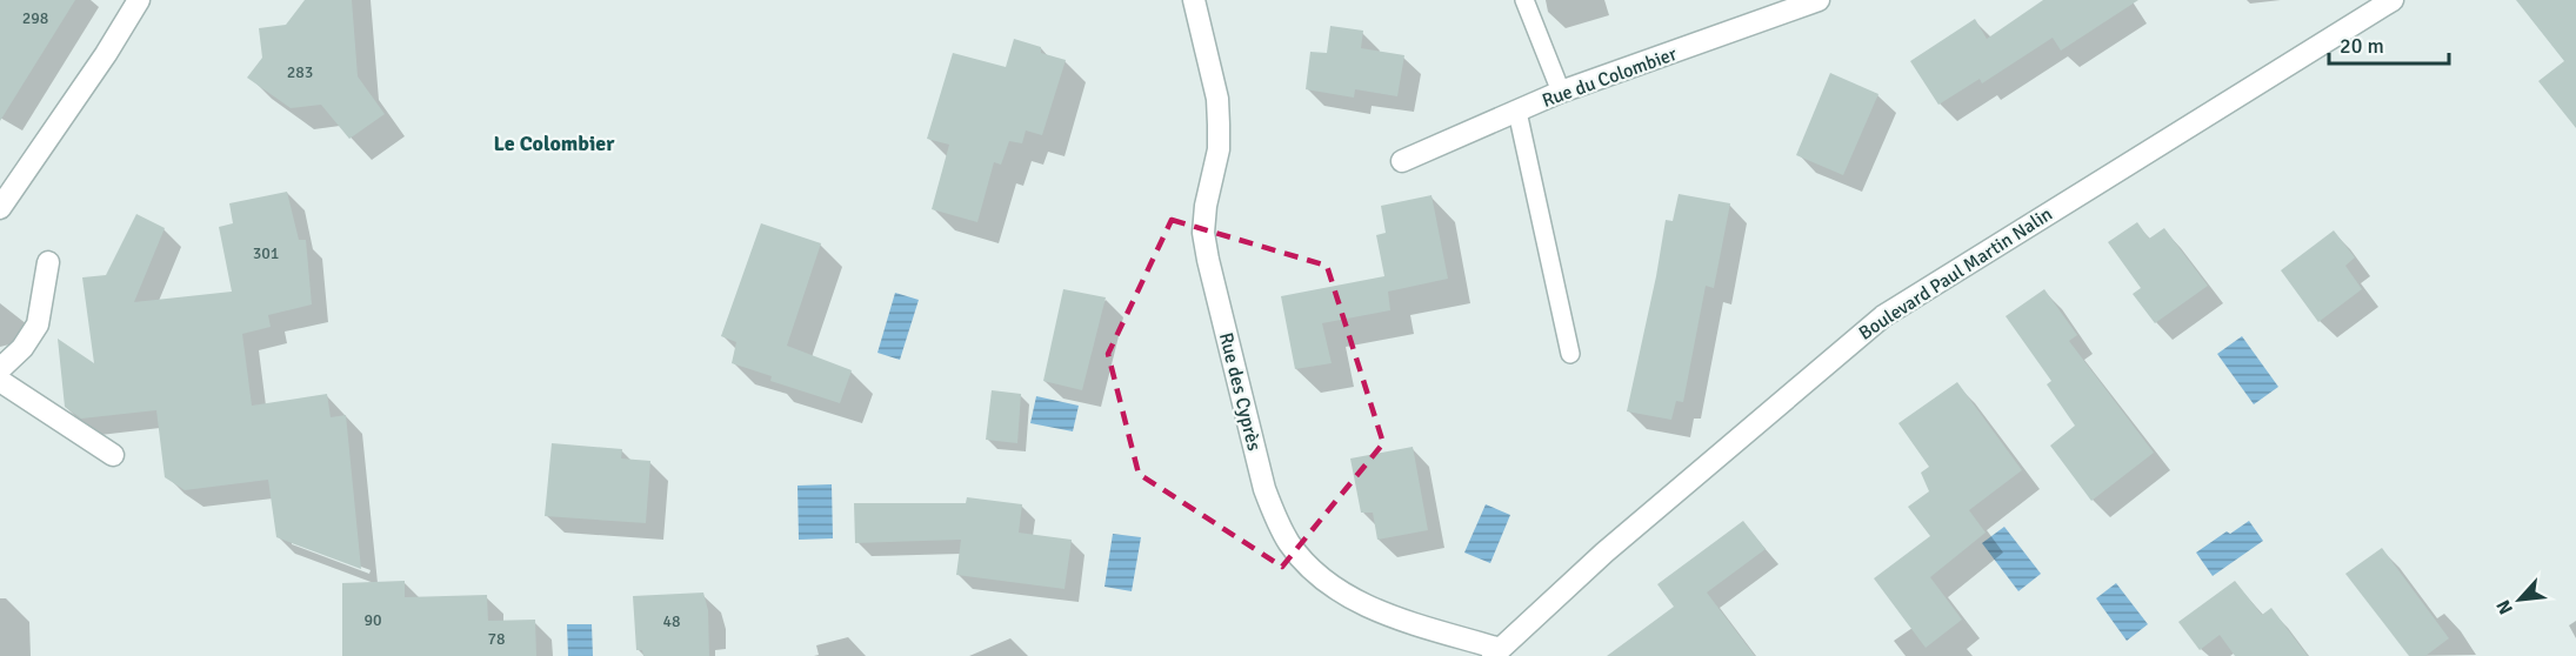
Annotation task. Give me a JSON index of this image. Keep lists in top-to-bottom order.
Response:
{
  "streets": {
    "street": ["Rue du Colombier", "Boulevard Paul Martin Nalin", "Rue des Cyprès"]
  },
  "crossings": [
    ["Boulevard Paul Martin Nalin", "Rue des Cyprès"]
  ],
  "districts": ["Le Colombier"],
  "house_numbers": [
    "298",
    "283",
    "301",
    "90",
    "48",
    "78"
  ],
  "scale_bar": "20 m",
  "north": "bottom left"
}
